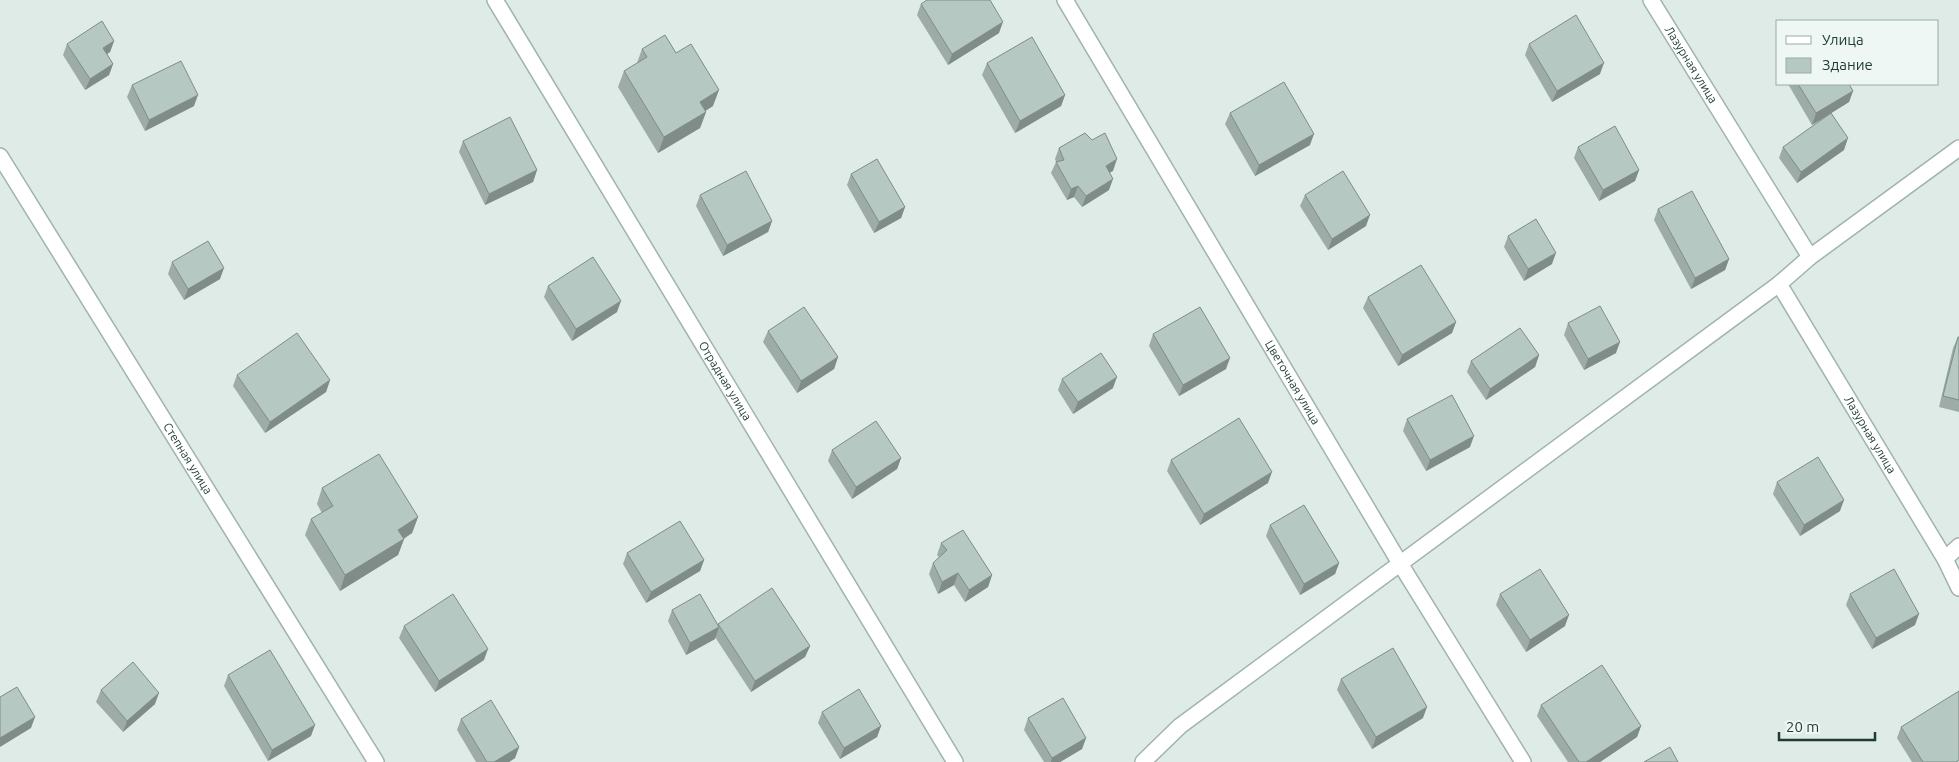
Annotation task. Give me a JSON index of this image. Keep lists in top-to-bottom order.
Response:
{
  "streets": {
    "street": [
      "Лазурная улица",
      "Отрадная улица",
      "Цветочная улица",
      "Степная улица"
    ]
  },
  "legend": ["Улица", "Здание"],
  "scale_bar": "20 m"
}
